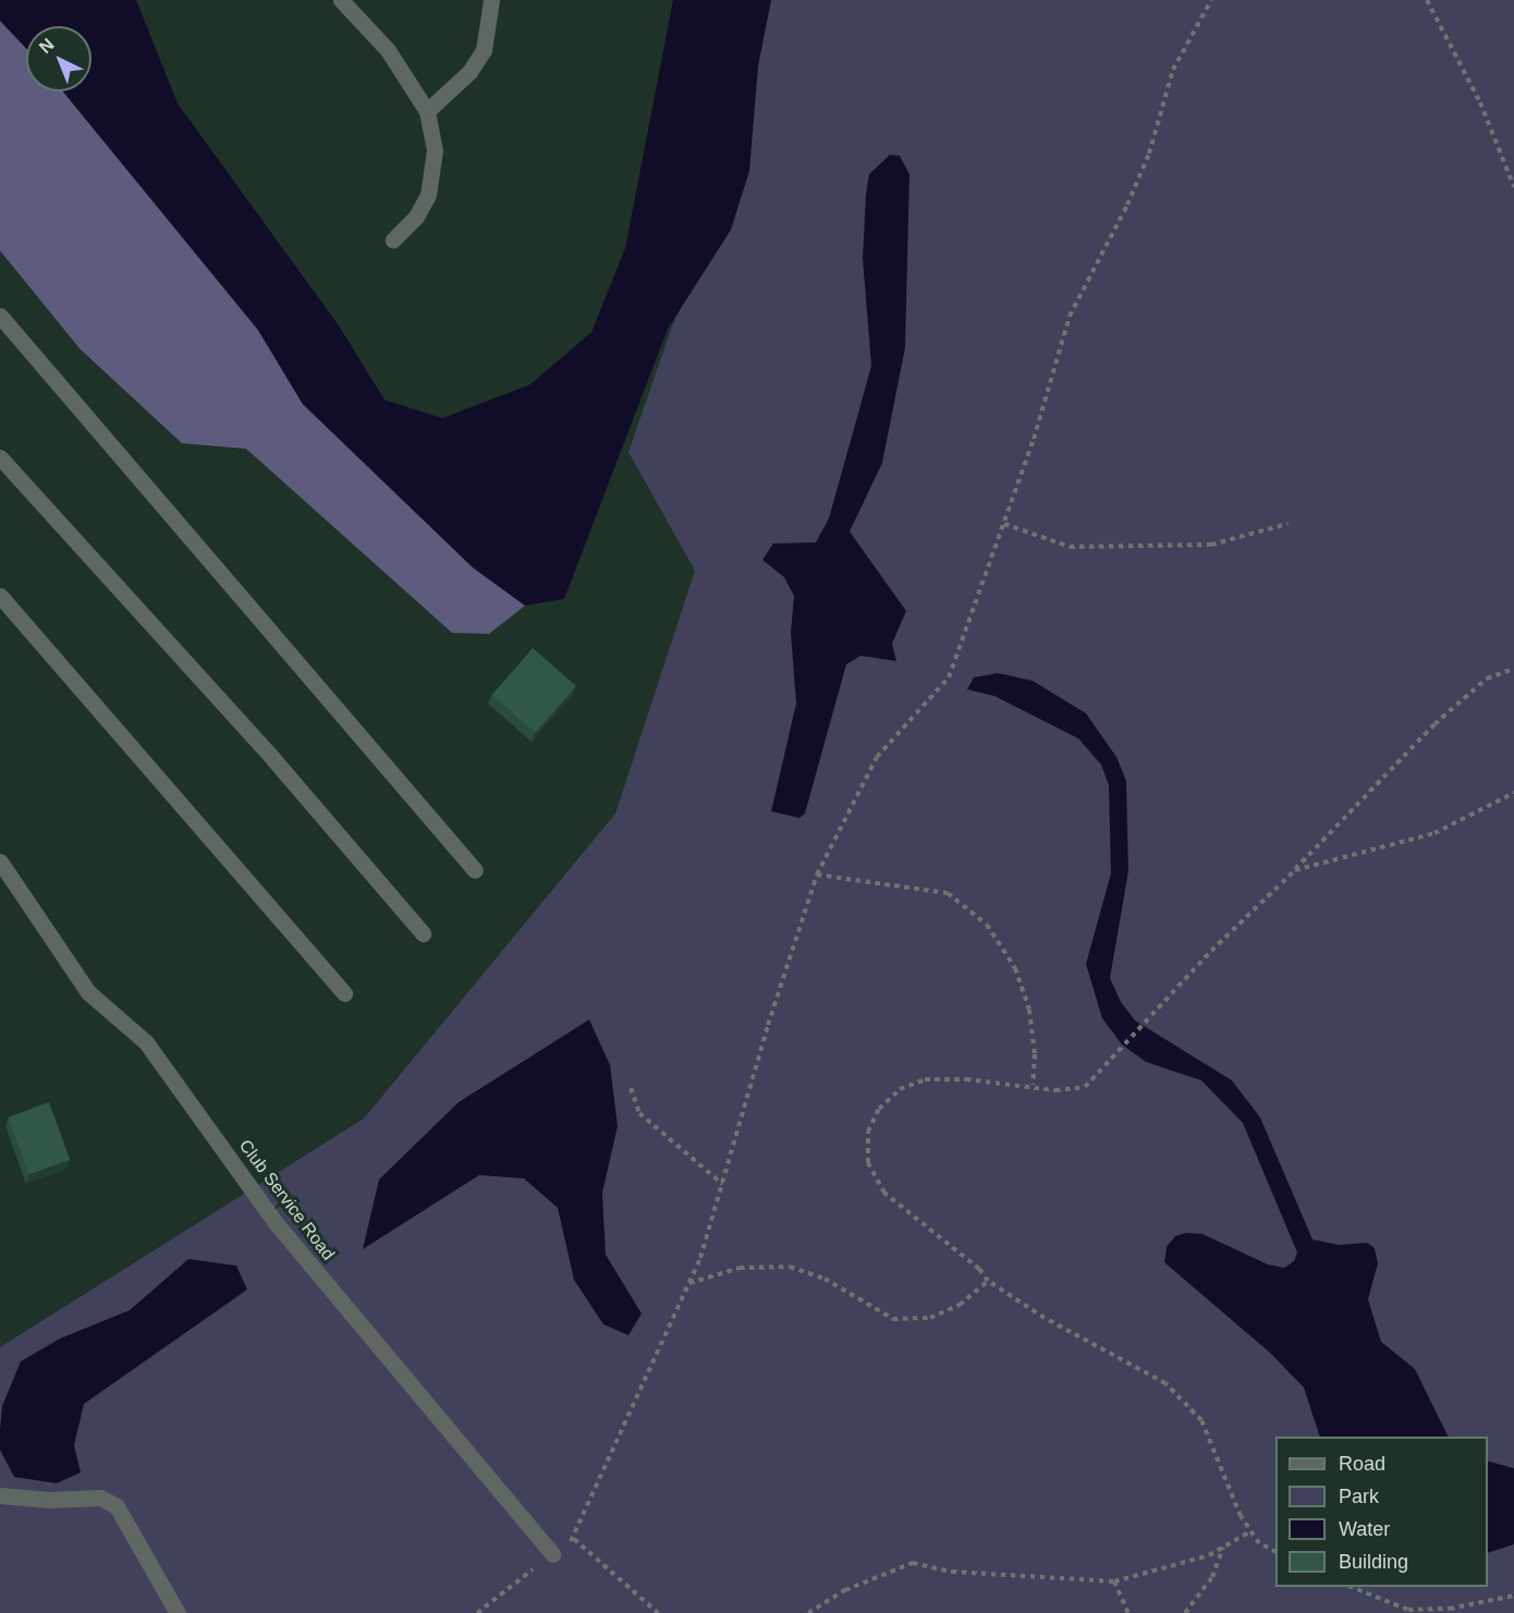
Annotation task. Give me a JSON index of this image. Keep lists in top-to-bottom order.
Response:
{
  "streets": {
    "street": ["Club Service Road"]
  },
  "legend": [
    "Road",
    "Park",
    "Water",
    "Building"
  ],
  "north": "top left"
}
